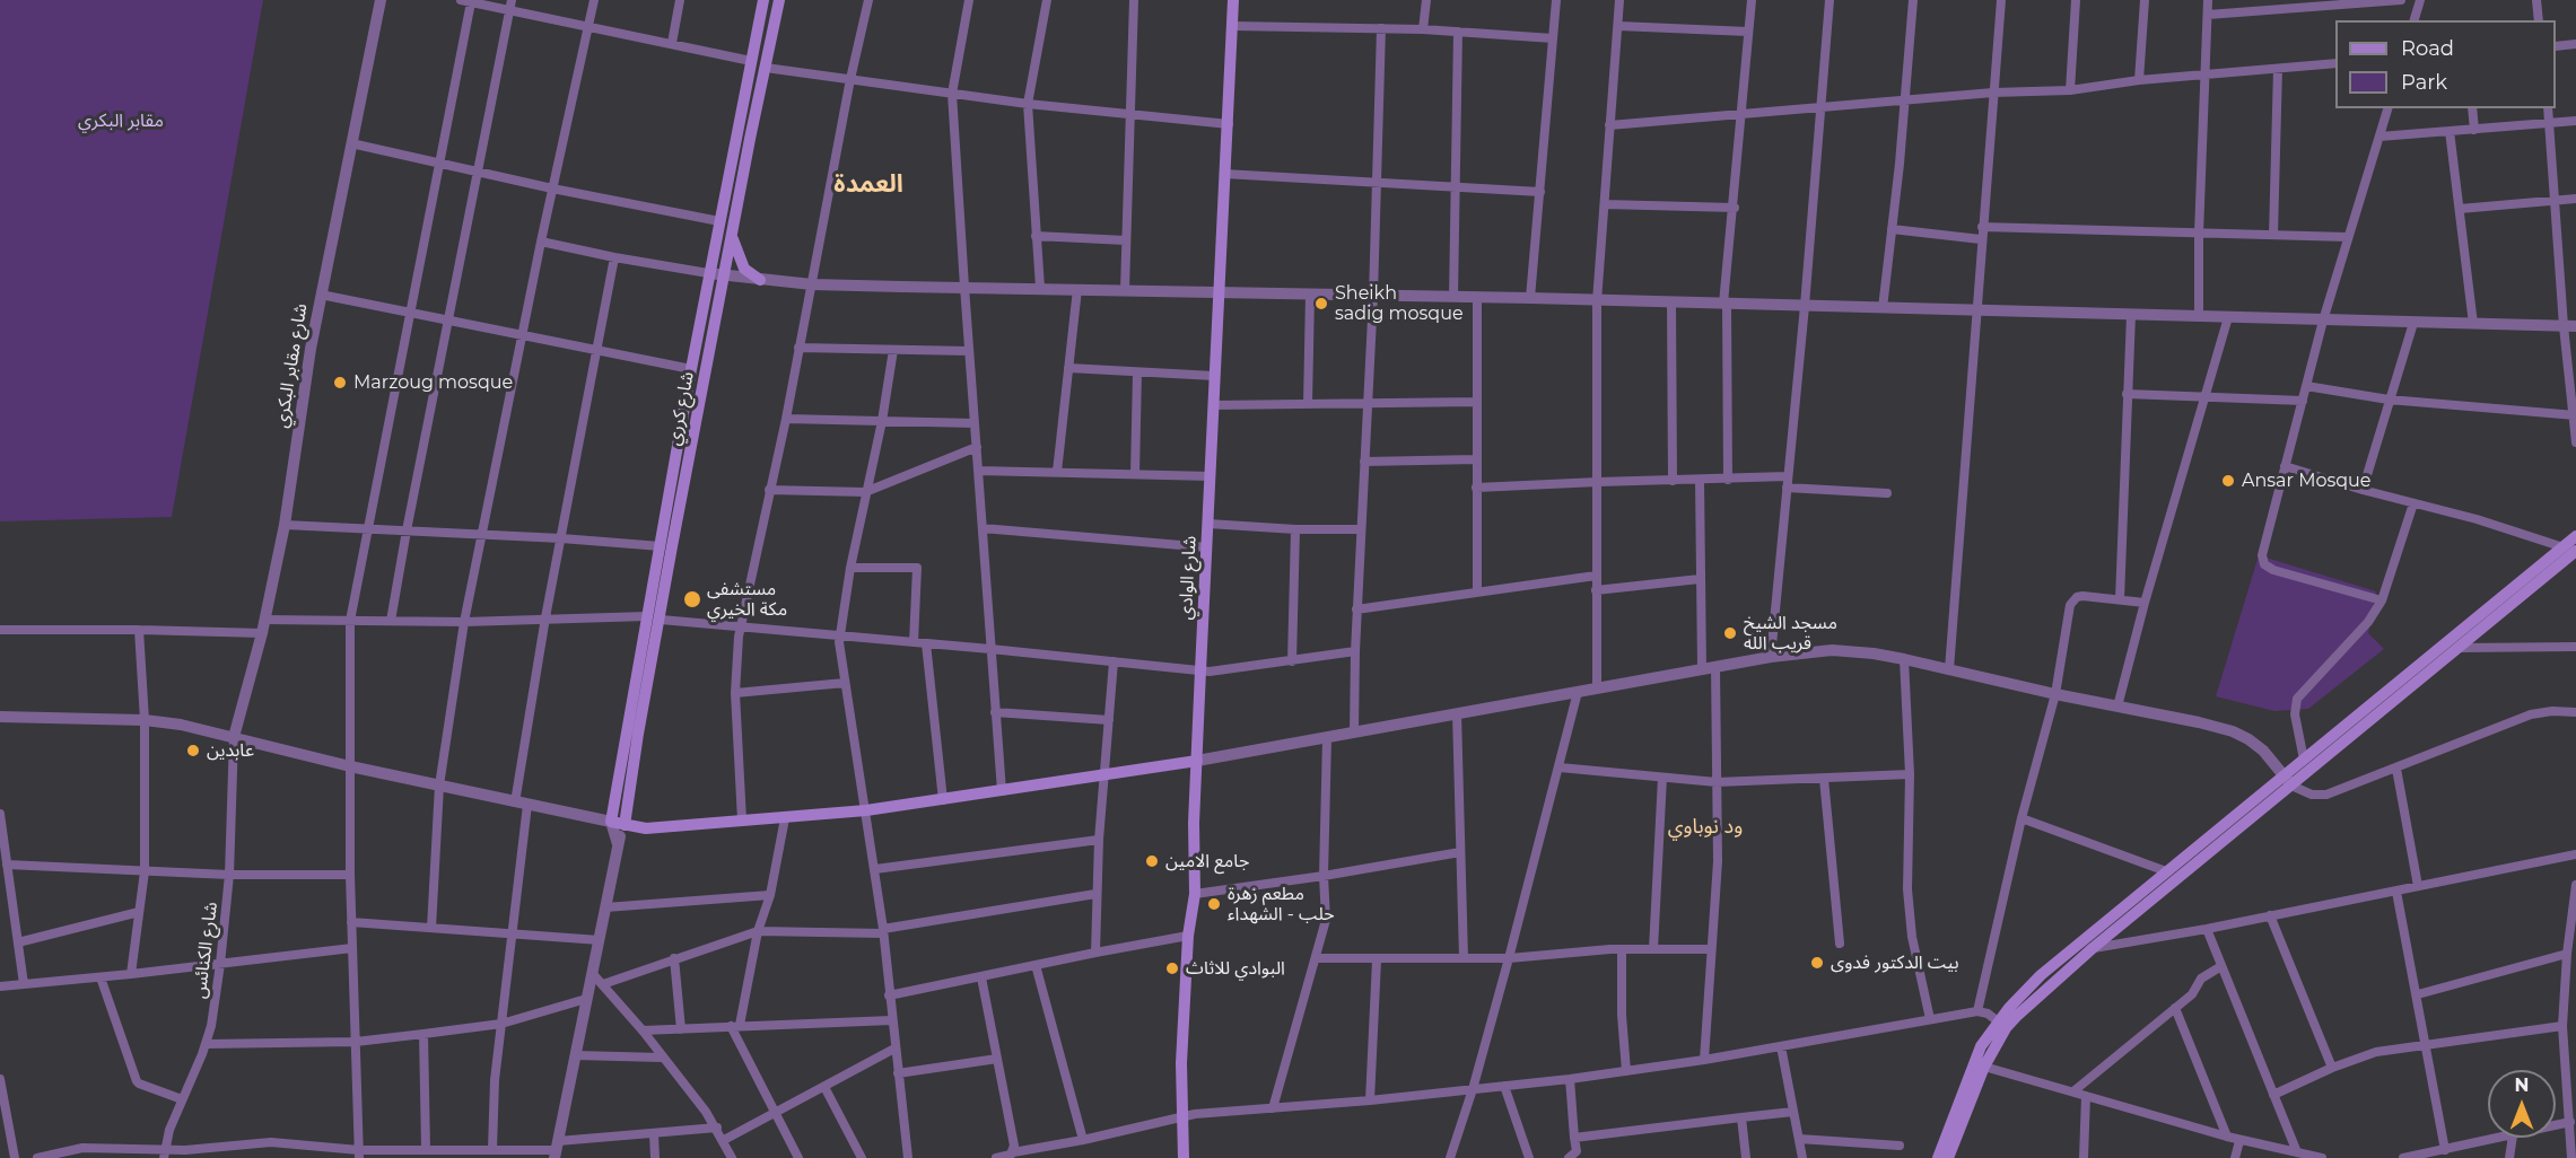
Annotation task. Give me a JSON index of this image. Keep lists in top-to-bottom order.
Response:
{
  "streets": {
    "main road": ["شارع كرري", "شارع الوادي"],
    "street": ["شارع مقابر البكري", "شارع الكنائس"]
  },
  "crossings": [
    ["شارع مقابر البكري", "شارع الكنائس"]
  ],
  "districts": ["العمدة", "ود نوباوي"],
  "parks": ["مقابر البكري"],
  "places": [
    "Sheikh sadig mosque",
    "Marzoug mosque",
    "Ansar Mosque",
    "مستشفى مكة الخيري",
    "مسجد الشيخ قريب الله",
    "عابدين",
    "جامع الامين",
    "مطعم زهرة حلب - الشهداء",
    "بيت الدكتور فدوى",
    "البوادي للاثاث"
  ],
  "legend": ["Road", "Park"],
  "north": "top"
}
